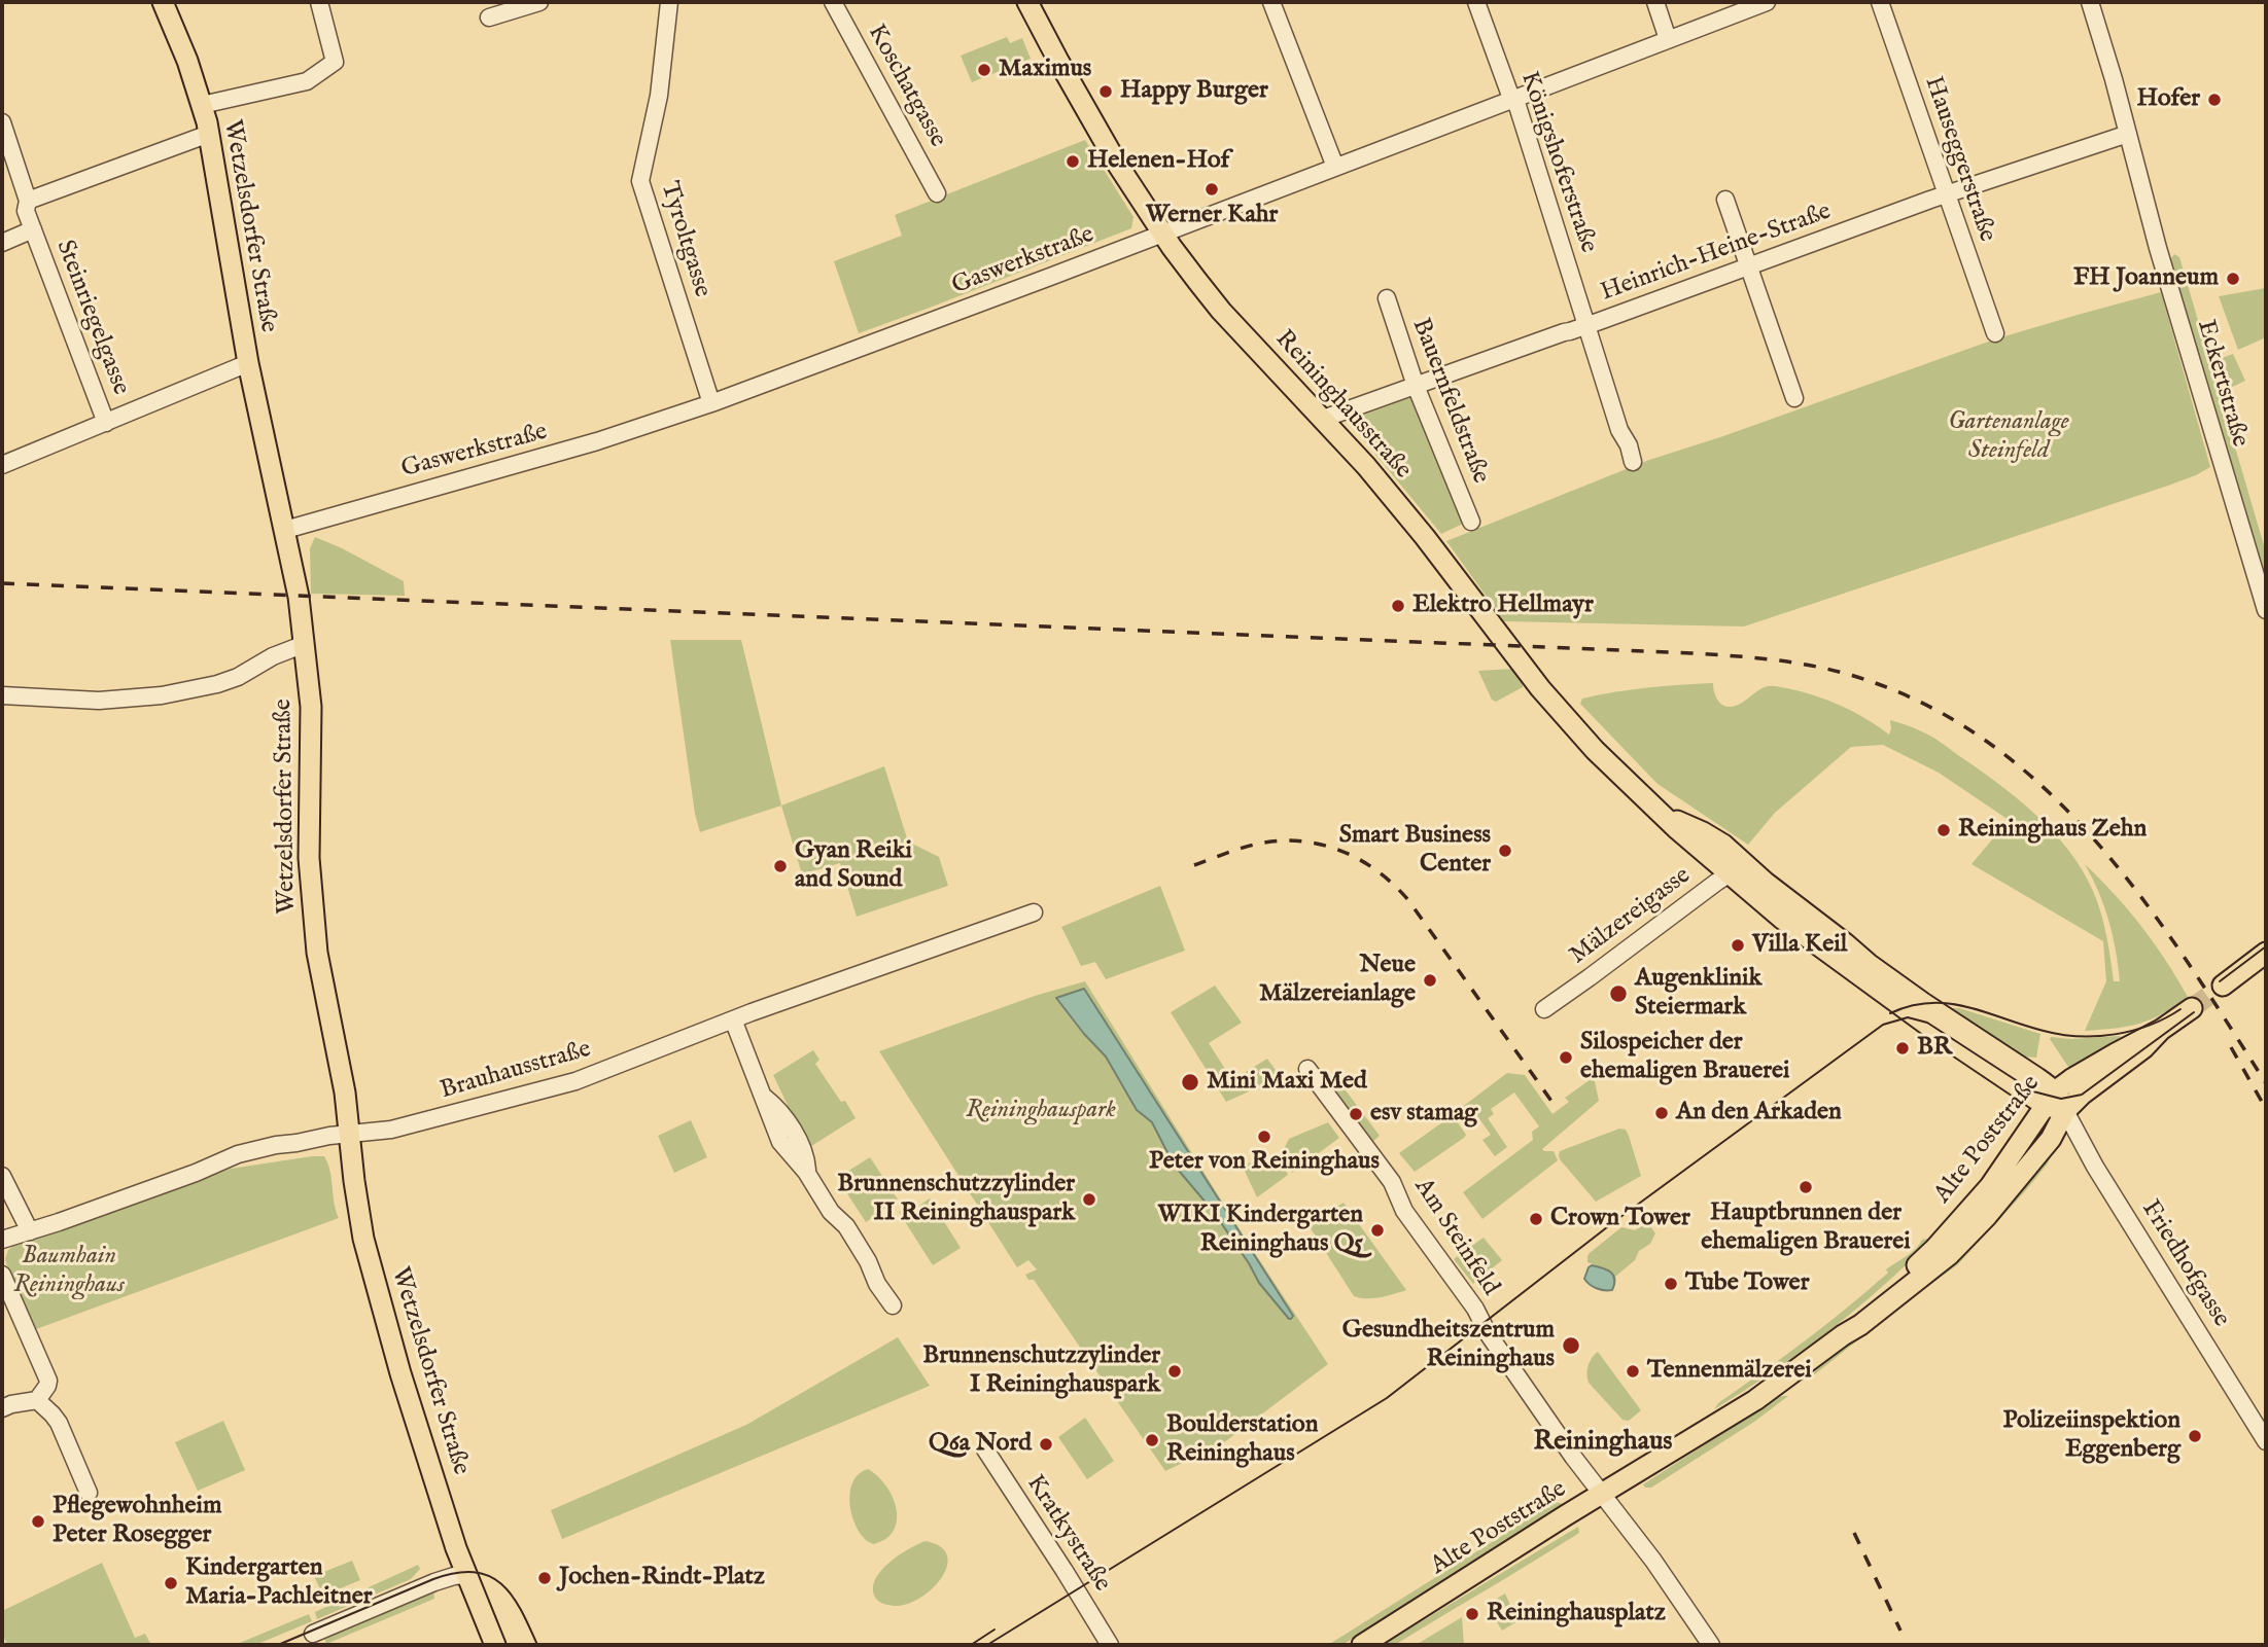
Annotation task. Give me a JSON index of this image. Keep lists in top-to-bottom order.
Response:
{
  "streets": {
    "main road": ["Wetzelsdorfer Straße", "Reininghausstraße", "Alte Poststraße"],
    "street": [
      "Koschatgasse",
      "Hauseggerstraße",
      "Königshoferstraße",
      "Tyroltgasse",
      "Heinrich-Heine-Straße",
      "Gaswerkstraße",
      "Steinriegelgasse",
      "Eckertstraße",
      "Bauernfeldstraße",
      "Mälzereigasse",
      "Brauhausstraße",
      "Am Steinfeld",
      "Friedhofgasse",
      "Kratkystraße"
    ]
  },
  "crossings": [
    ["Hauseggerstraße", "Heinrich-Heine-Straße"],
    ["Königshoferstraße", "Heinrich-Heine-Straße"],
    ["Königshoferstraße", "Gaswerkstraße"],
    ["Wetzelsdorfer Straße", "Gaswerkstraße"],
    ["Wetzelsdorfer Straße", "Brauhausstraße"],
    ["Tyroltgasse", "Gaswerkstraße"],
    ["Heinrich-Heine-Straße", "Eckertstraße"],
    ["Heinrich-Heine-Straße", "Bauernfeldstraße"],
    ["Heinrich-Heine-Straße", "Reininghausstraße"],
    ["Gaswerkstraße", "Reininghausstraße"],
    ["Reininghausstraße", "Mälzereigasse"],
    ["Reininghausstraße", "Alte Poststraße"],
    ["Reininghausstraße", "Friedhofgasse"],
    ["Alte Poststraße", "Am Steinfeld"],
    ["Alte Poststraße", "Friedhofgasse"]
  ],
  "districts": ["Reininghaus"],
  "parks": ["Gartenanlage Steinfeld", "Reininghauspark", "Baumhain Reininghaus"],
  "places": [
    "Maximus",
    "Happy Burger",
    "Hofer",
    "Helenen-Hof",
    "Werner Kahr",
    "FH Joanneum",
    "Elektro Hellmayr",
    "Reininghaus Zehn",
    "Smart Business Center",
    "Gyan Reiki and Sound",
    "Villa Keil",
    "Neue Mälzereianlage",
    "Augenklinik Steiermark",
    "BR",
    "Silospeicher der ehemaligen Brauerei",
    "Mini Maxi Med",
    "An den Arkaden",
    "esv stamag",
    "Peter von Reininghaus",
    "Hauptbrunnen der ehemaligen Brauerei",
    "Brunnenschutzzylinder II Reininghauspark",
    "Crown Tower",
    "WIKI Kindergarten Reininghaus Q5",
    "Tube Tower",
    "Gesundheitszentrum Reininghaus",
    "Brunnenschutzzylinder I Reininghauspark",
    "Tennenmälzerei",
    "Polizeiinspektion Eggenberg",
    "Boulderstation Reininghaus",
    "Q6a Nord",
    "Pflegewohnheim Peter Rosegger",
    "Jochen-Rindt-Platz",
    "Kindergarten Maria-Pachleitner",
    "Reininghausplatz"
  ]
}
